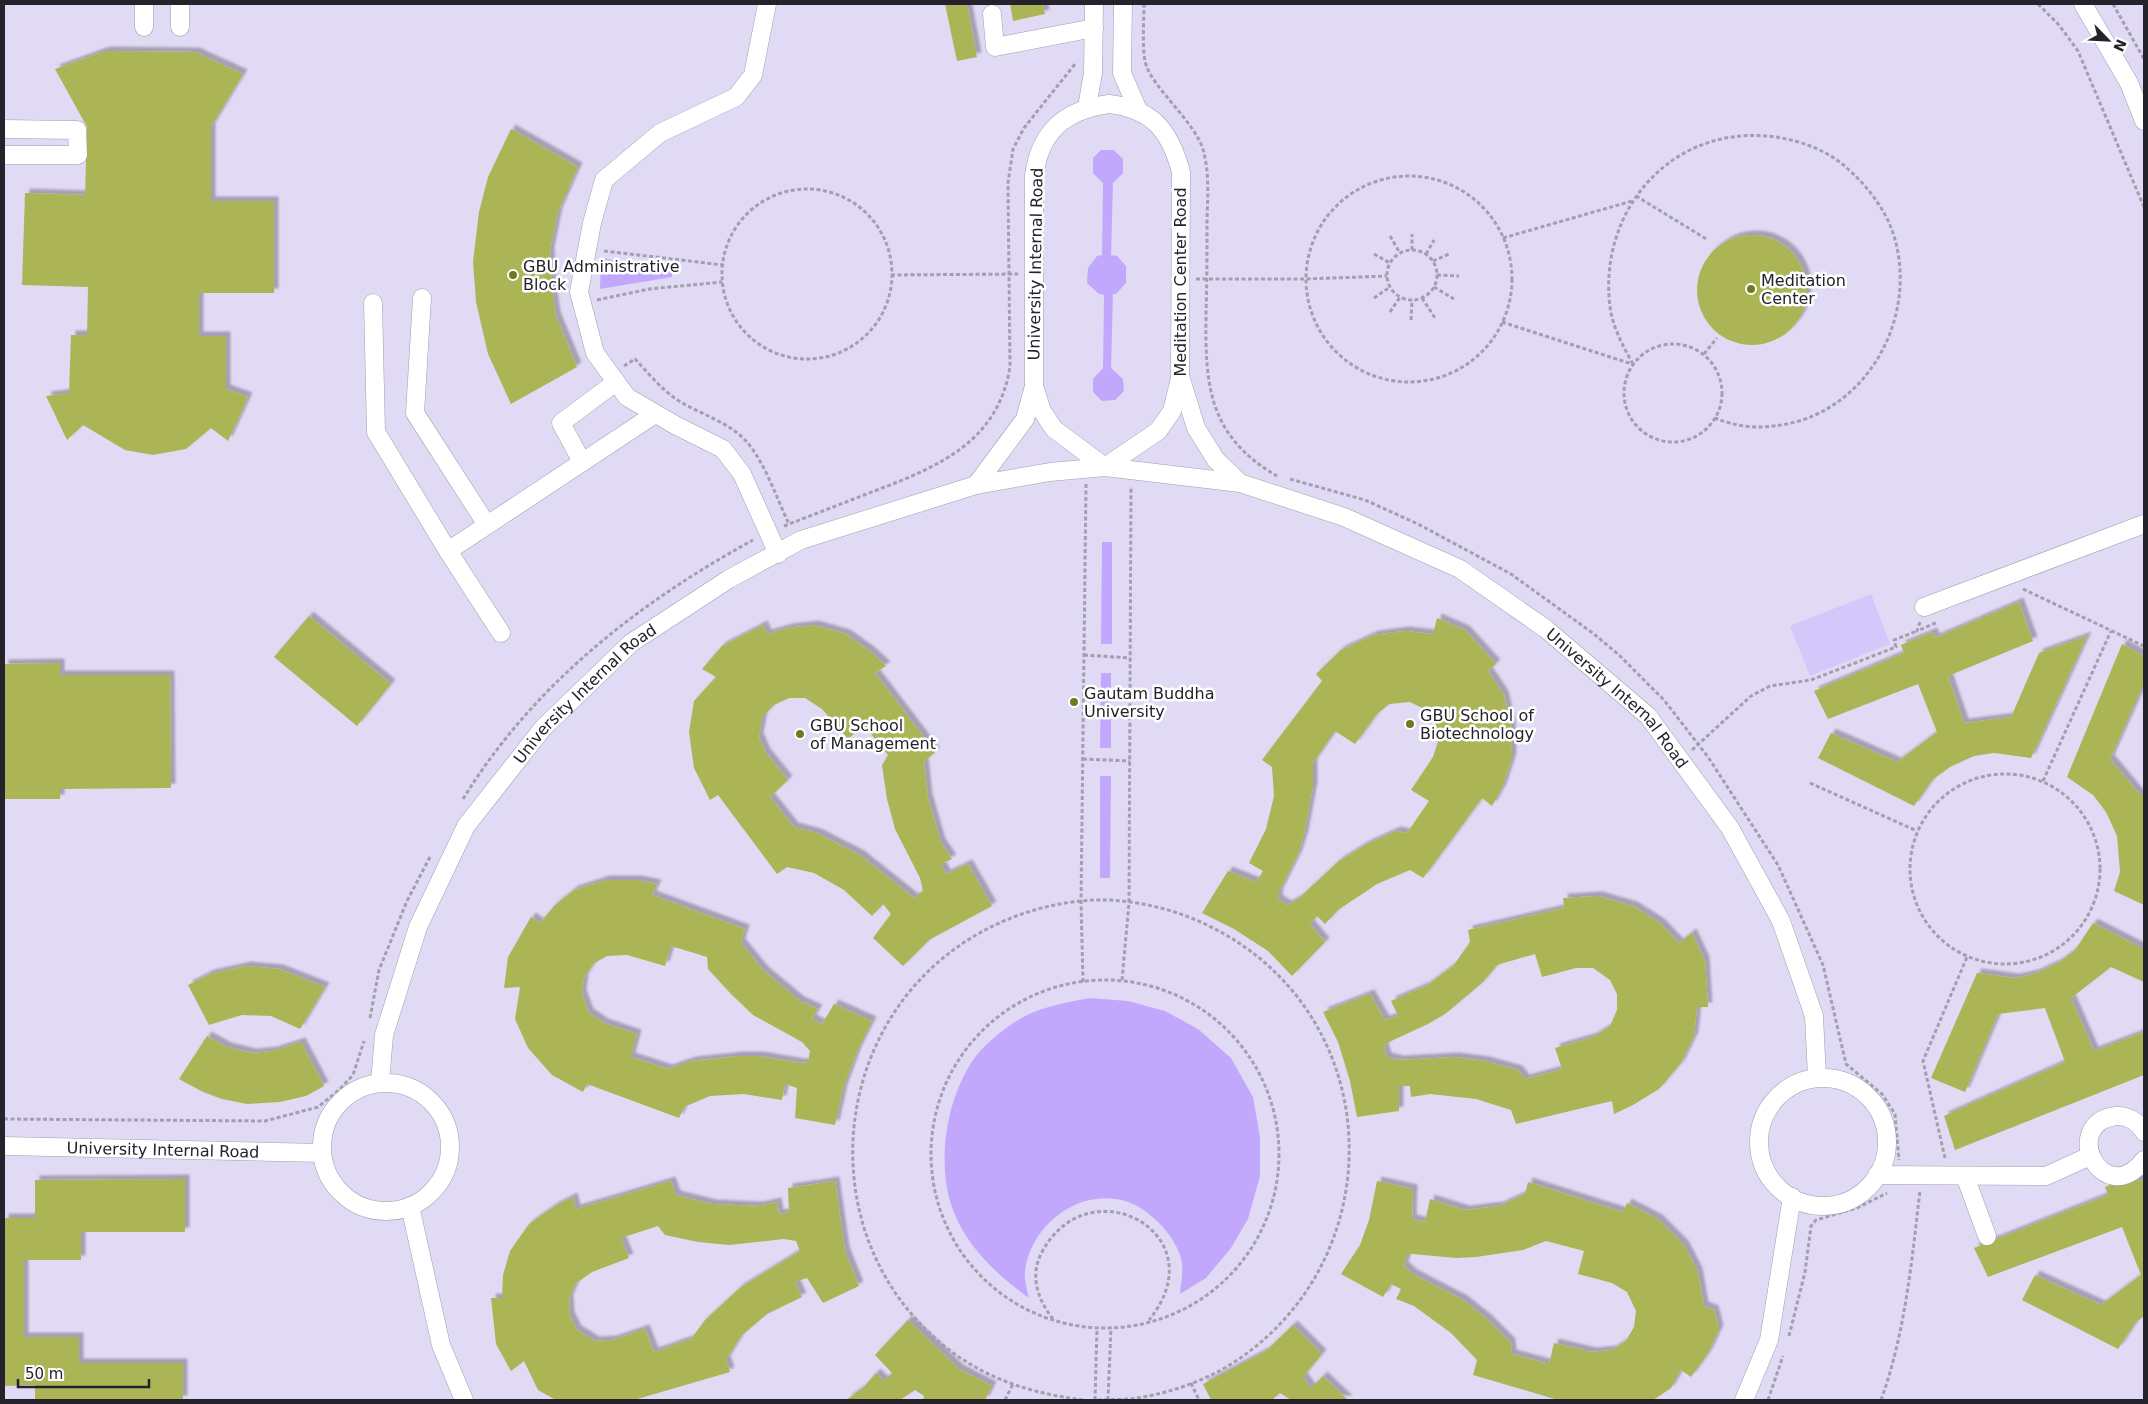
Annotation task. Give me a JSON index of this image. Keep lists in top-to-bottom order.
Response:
{
  "streets": {
    "lane": ["University Internal Road", "Meditation Center Road"]
  },
  "crossings": [
    ["University Internal Road", "Meditation Center Road"]
  ],
  "places": [
    "GBU Administrative Block",
    "Meditation Center",
    "Gautam Buddha University",
    "GBU School of Biotechnology",
    "GBU School of Management"
  ],
  "scale_bar": "50 m",
  "north": "bottom right"
}
